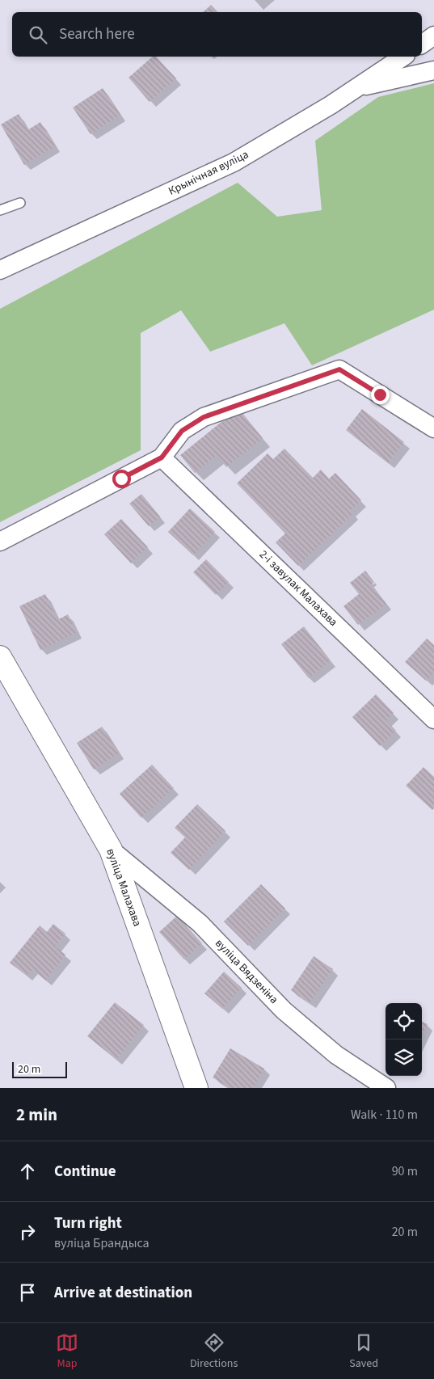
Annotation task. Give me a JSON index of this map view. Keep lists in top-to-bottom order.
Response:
{
  "streets": {
    "street": [
      "Крынічная вуліца",
      "2-і завулак Малахава",
      "вуліца Малахава",
      "вуліца Вядзеніна"
    ]
  },
  "crossings": [
    ["вуліца Малахава", "вуліца Вядзеніна"]
  ],
  "scale_bar": "20 m",
  "page": {
    "search": "Search here",
    "scale": "20 m",
    "heading": ["2 min", "Walk · 110 m"],
    "list": [
      ["Continue", "90 m"],
      ["Turn right", "вуліца Брандыса", "20 m"],
      "Arrive at destination"
    ],
    "nav": ["Map", "Directions", "Saved"]
  }
}
